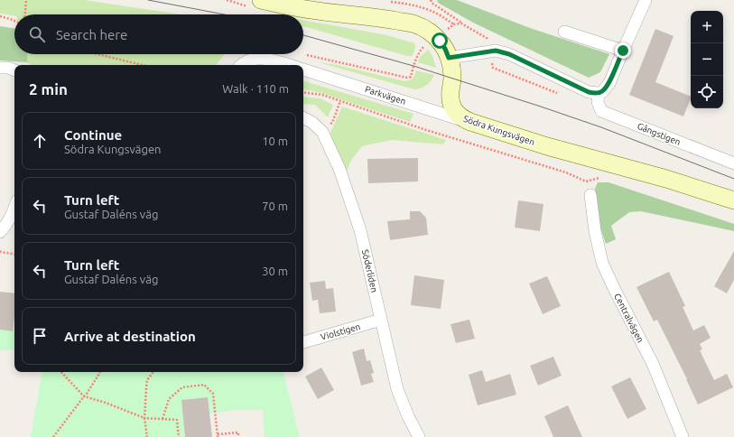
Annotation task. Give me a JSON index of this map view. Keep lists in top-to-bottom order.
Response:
{
  "streets": {
    "main road": ["Södra Kungsvägen"],
    "street": [
      "Parkvägen",
      "Gångstigen",
      "Söderliden",
      "Centralvägen",
      "Violstigen"
    ]
  },
  "crossings": [
    ["Parkvägen", "Södra Kungsvägen"],
    ["Söderliden", "Violstigen"]
  ],
  "page": {
    "map_buttons": ["+", "−"],
    "search": "Search here",
    "heading": ["2 min", "Walk · 110 m"],
    "list": [
      ["Continue", "Södra Kungsvägen", "10 m"],
      ["Turn left", "Gustaf Daléns väg", "70 m"],
      ["Turn left", "Gustaf Daléns väg", "30 m"],
      "Arrive at destination"
    ]
  }
}
